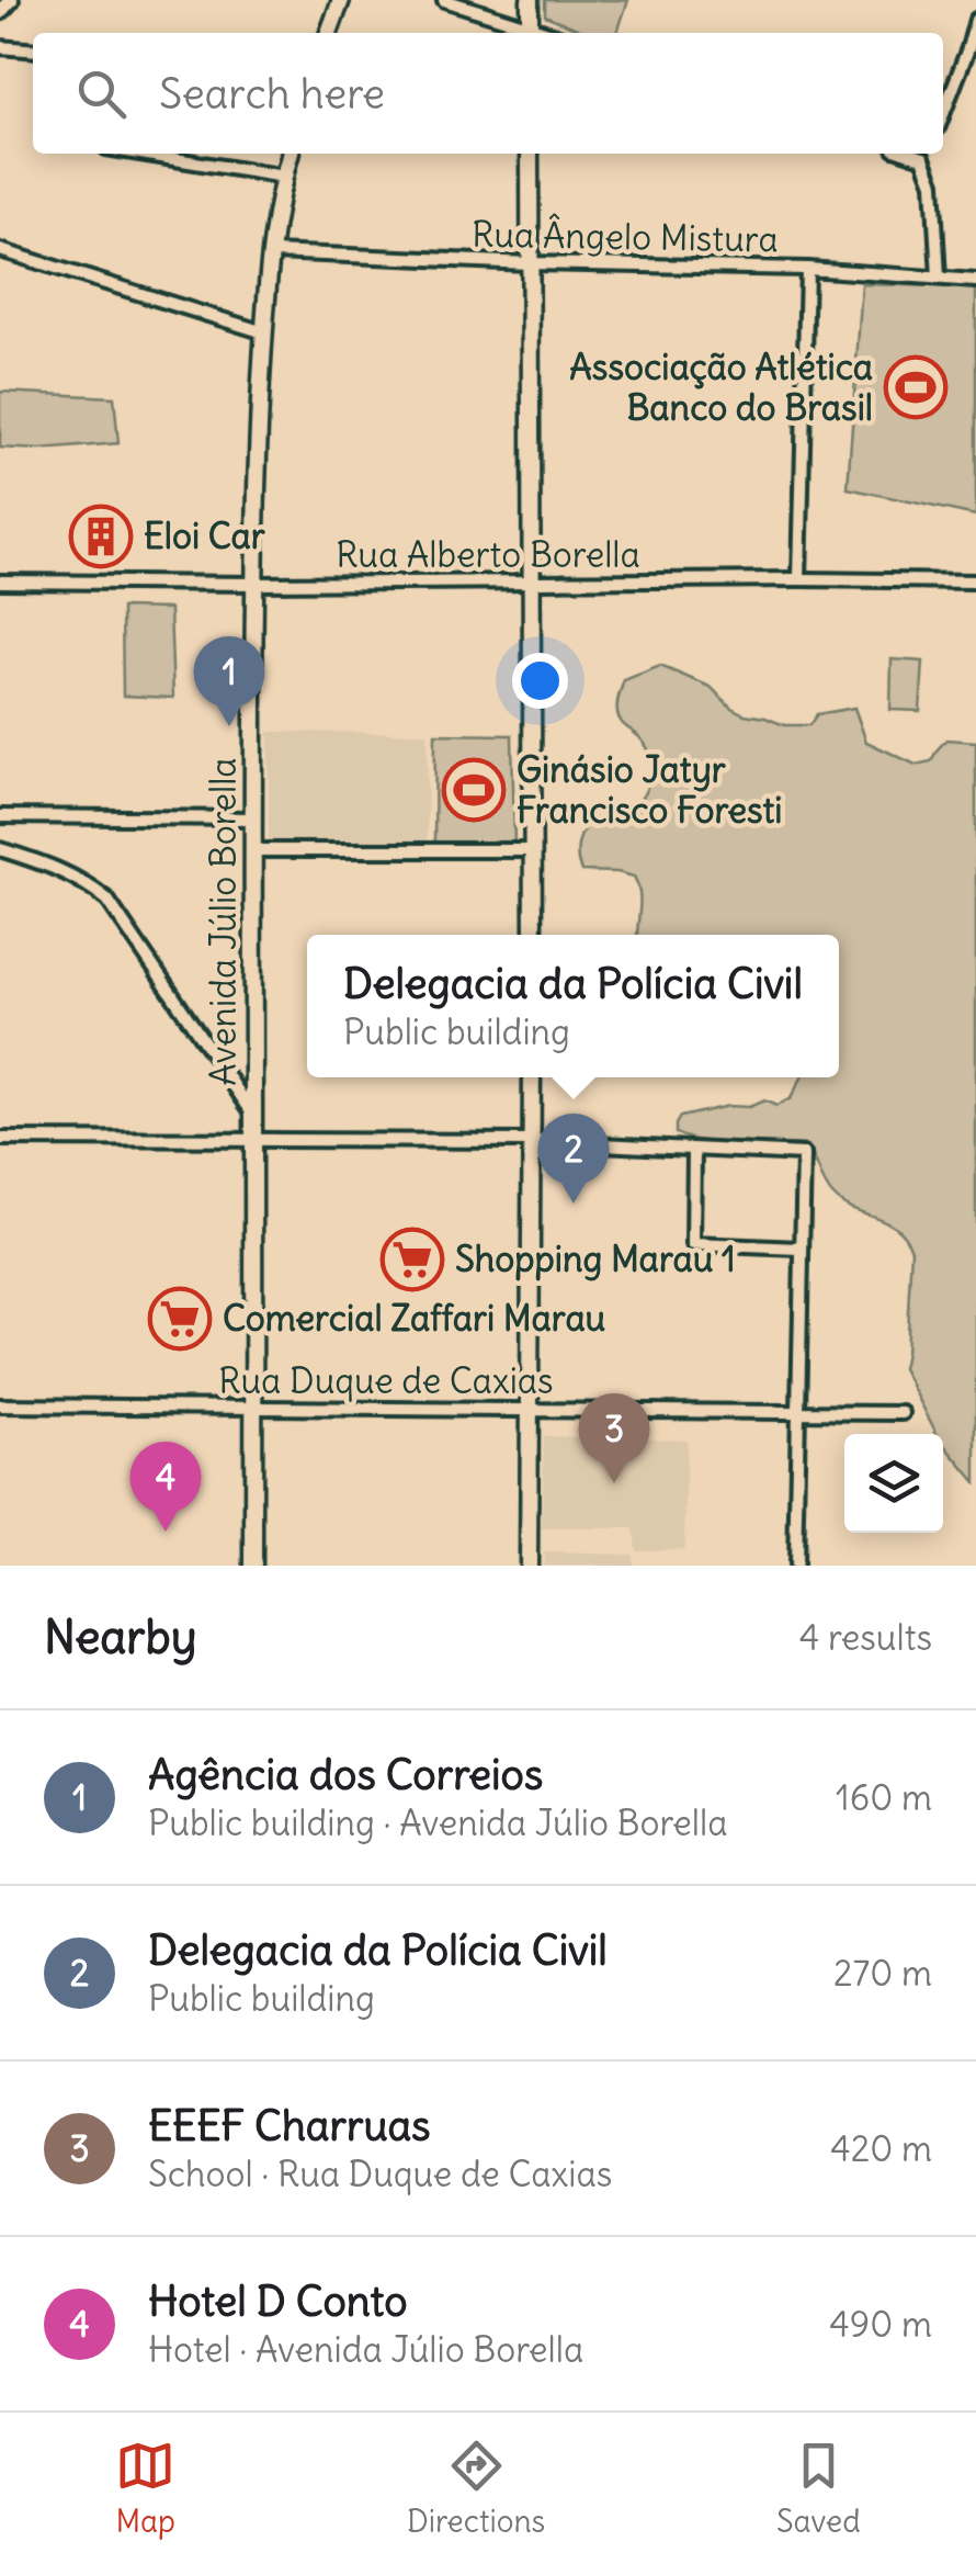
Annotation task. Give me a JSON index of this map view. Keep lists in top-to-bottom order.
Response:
{
  "streets": {
    "main road": ["Avenida Júlio Borella"],
    "street": ["Rua Ângelo Mistura", "Rua Alberto Borella", "Rua Duque de Caxias"]
  },
  "crossings": [
    ["Rua Ângelo Mistura", "Avenida Júlio Borella"],
    ["Rua Alberto Borella", "Avenida Júlio Borella"],
    ["Avenida Júlio Borella", "Rua Duque de Caxias"]
  ],
  "places": {
    "sports": ["Associação Atlética Banco do Brasil", "Ginásio Jatyr Francisco Foresti"],
    "building": ["Eloi Car"],
    "supermarket": ["Shopping Marau 1", "Comercial Zaffari Marau"]
  },
  "page": {
    "search": "Search here",
    "pins": [
      "1",
      "2",
      "3",
      "4"
    ],
    "popup": ["Delegacia da Polícia Civil", "Public building"],
    "heading": ["Nearby", "4 results"],
    "list": [
      {
        "mark": "1",
        "name": "Agência dos Correios",
        "note": "Public building · Avenida Júlio Borella",
        "value": "160 m"
      },
      {
        "mark": "2",
        "name": "Delegacia da Polícia Civil",
        "note": "Public building",
        "value": "270 m"
      },
      {
        "mark": "3",
        "name": "EEEF Charruas",
        "note": "School · Rua Duque de Caxias",
        "value": "420 m"
      },
      {
        "mark": "4",
        "name": "Hotel D Conto",
        "note": "Hotel · Avenida Júlio Borella",
        "value": "490 m"
      }
    ],
    "nav": ["Map", "Directions", "Saved"]
  }
}
